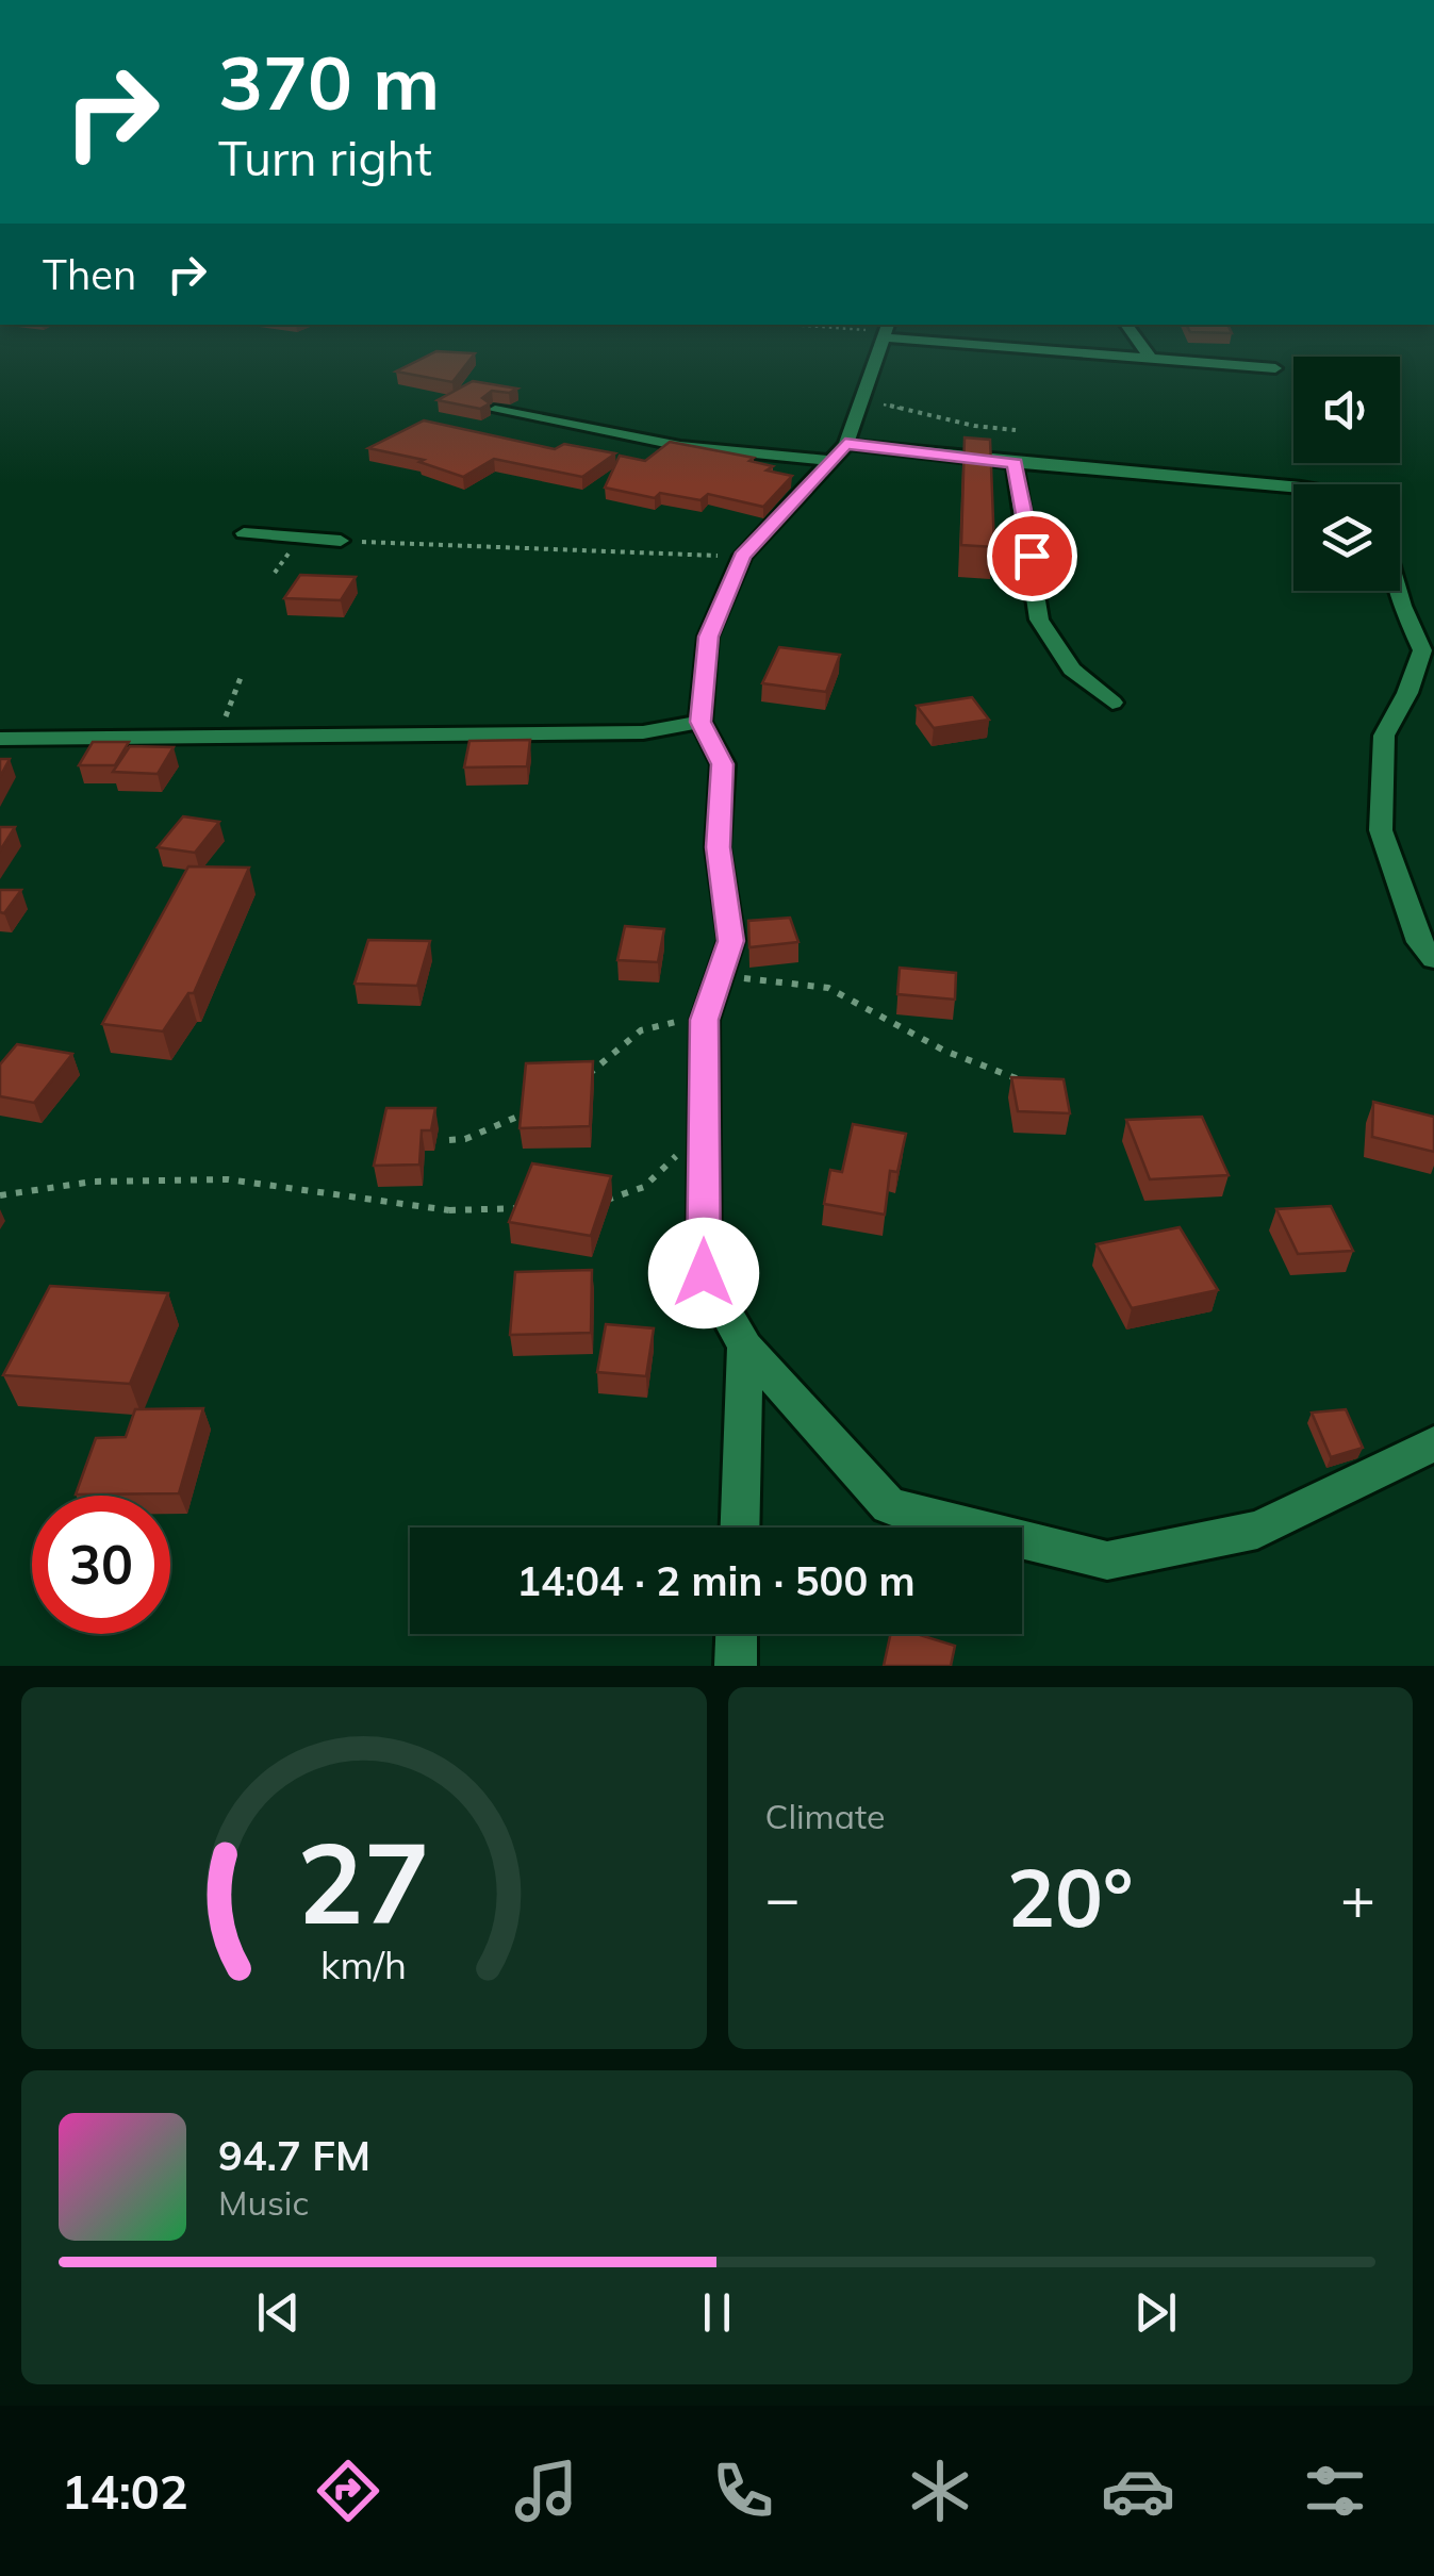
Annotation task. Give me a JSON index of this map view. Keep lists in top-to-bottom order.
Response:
{
  "page": {
    "turn": ["370 m", "Turn right"],
    "then": "Then",
    "limit": "30",
    "trip": "14:04 · 2 min · 500 m",
    "tile": "Climate",
    "heat": ["−", "20°", "+"],
    "song": ["94.7 FM", "Music"],
    "tabs": "14:02",
    "gauge": ["27", "km/h"]
  }
}
